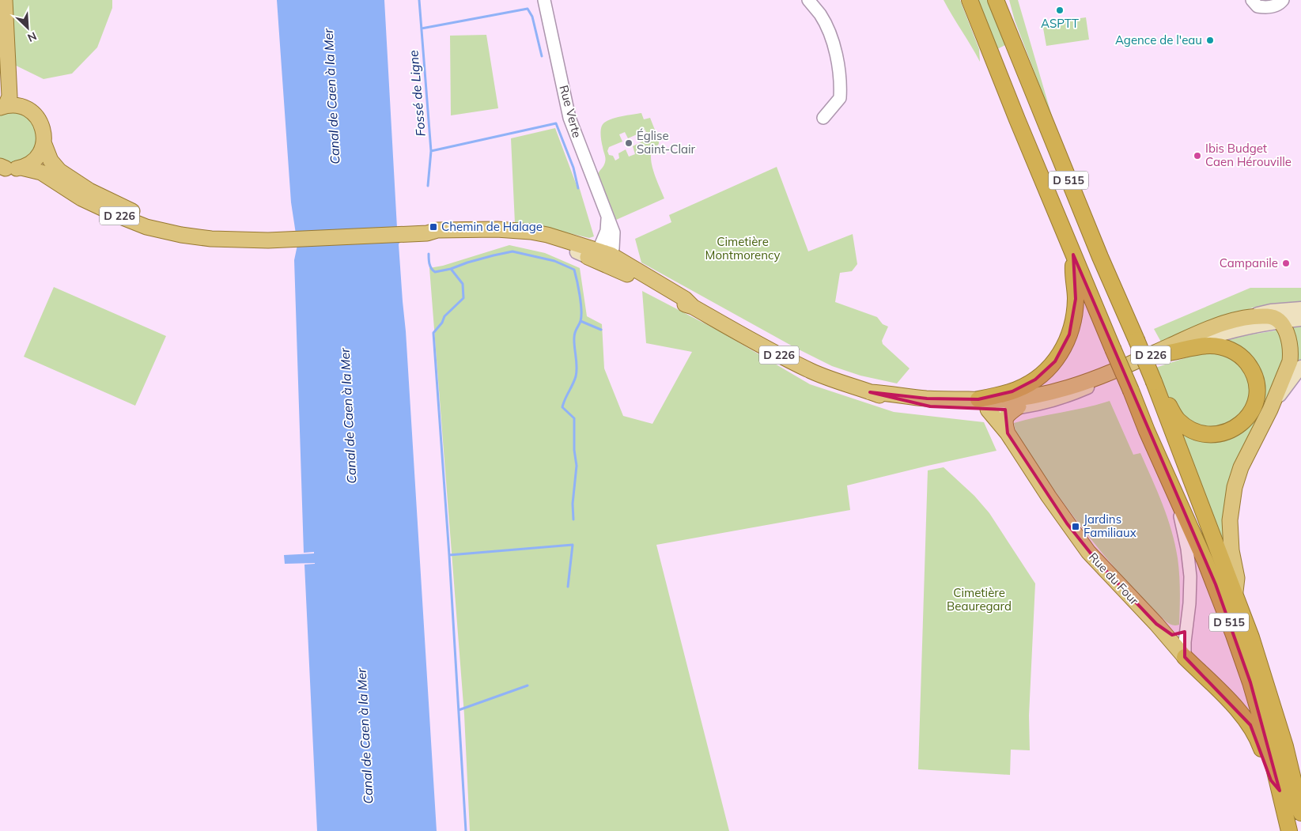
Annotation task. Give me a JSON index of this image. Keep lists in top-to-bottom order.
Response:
{
  "streets": {
    "highway": ["D 515"],
    "main road": ["D 226", "Rue du Four"],
    "street": ["Rue Verte"]
  },
  "crossings": [
    ["Rue Verte", "D 226"],
    ["D 226", "Rue du Four"]
  ],
  "water": ["Fossé de Ligne", "Canal de Caen à la Mer"],
  "parks": ["Cimetière Montmorency", "Cimetière Beauregard"],
  "places": {
    "other": [
      "ASPTT",
      "Agence de l'eau",
      "Église Saint-Clair",
      "Ibis Budget Caen Hérouville",
      "Campanile"
    ],
    "transit": ["Chemin de Halage", "Jardins Familiaux"]
  },
  "north": "bottom right"
}
